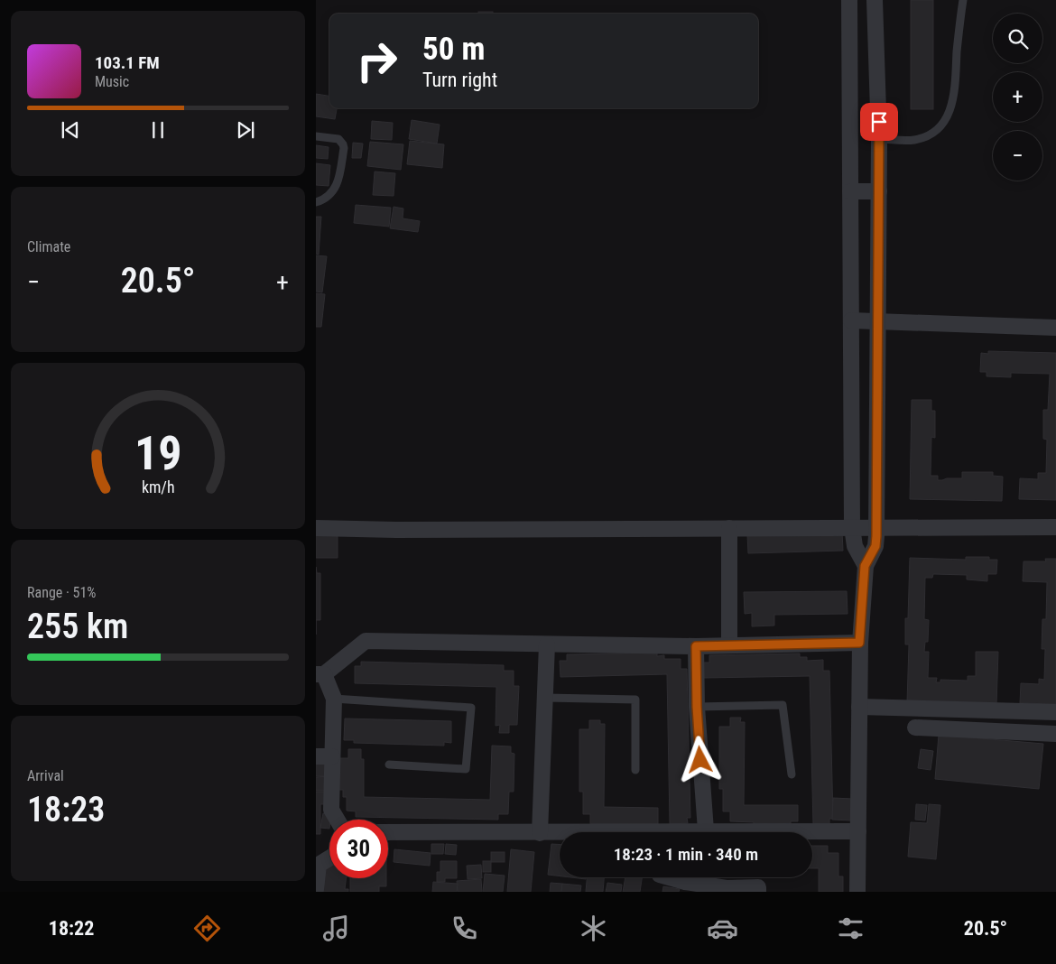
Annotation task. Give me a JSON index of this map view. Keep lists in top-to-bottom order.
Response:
{
  "page": {
    "map_buttons": ["+", "−"],
    "turn": ["50 m", "Turn right"],
    "song": ["103.1 FM", "Music"],
    "tile": [
      "Climate",
      ["Range · 51%", "255 km"],
      ["Arrival", "18:23"]
    ],
    "heat": ["−", "20.5°", "+"],
    "limit": "30",
    "trip": "18:23 · 1 min · 340 m",
    "tabs": ["18:22", "20.5°"],
    "gauge": ["19", "km/h"]
  }
}
